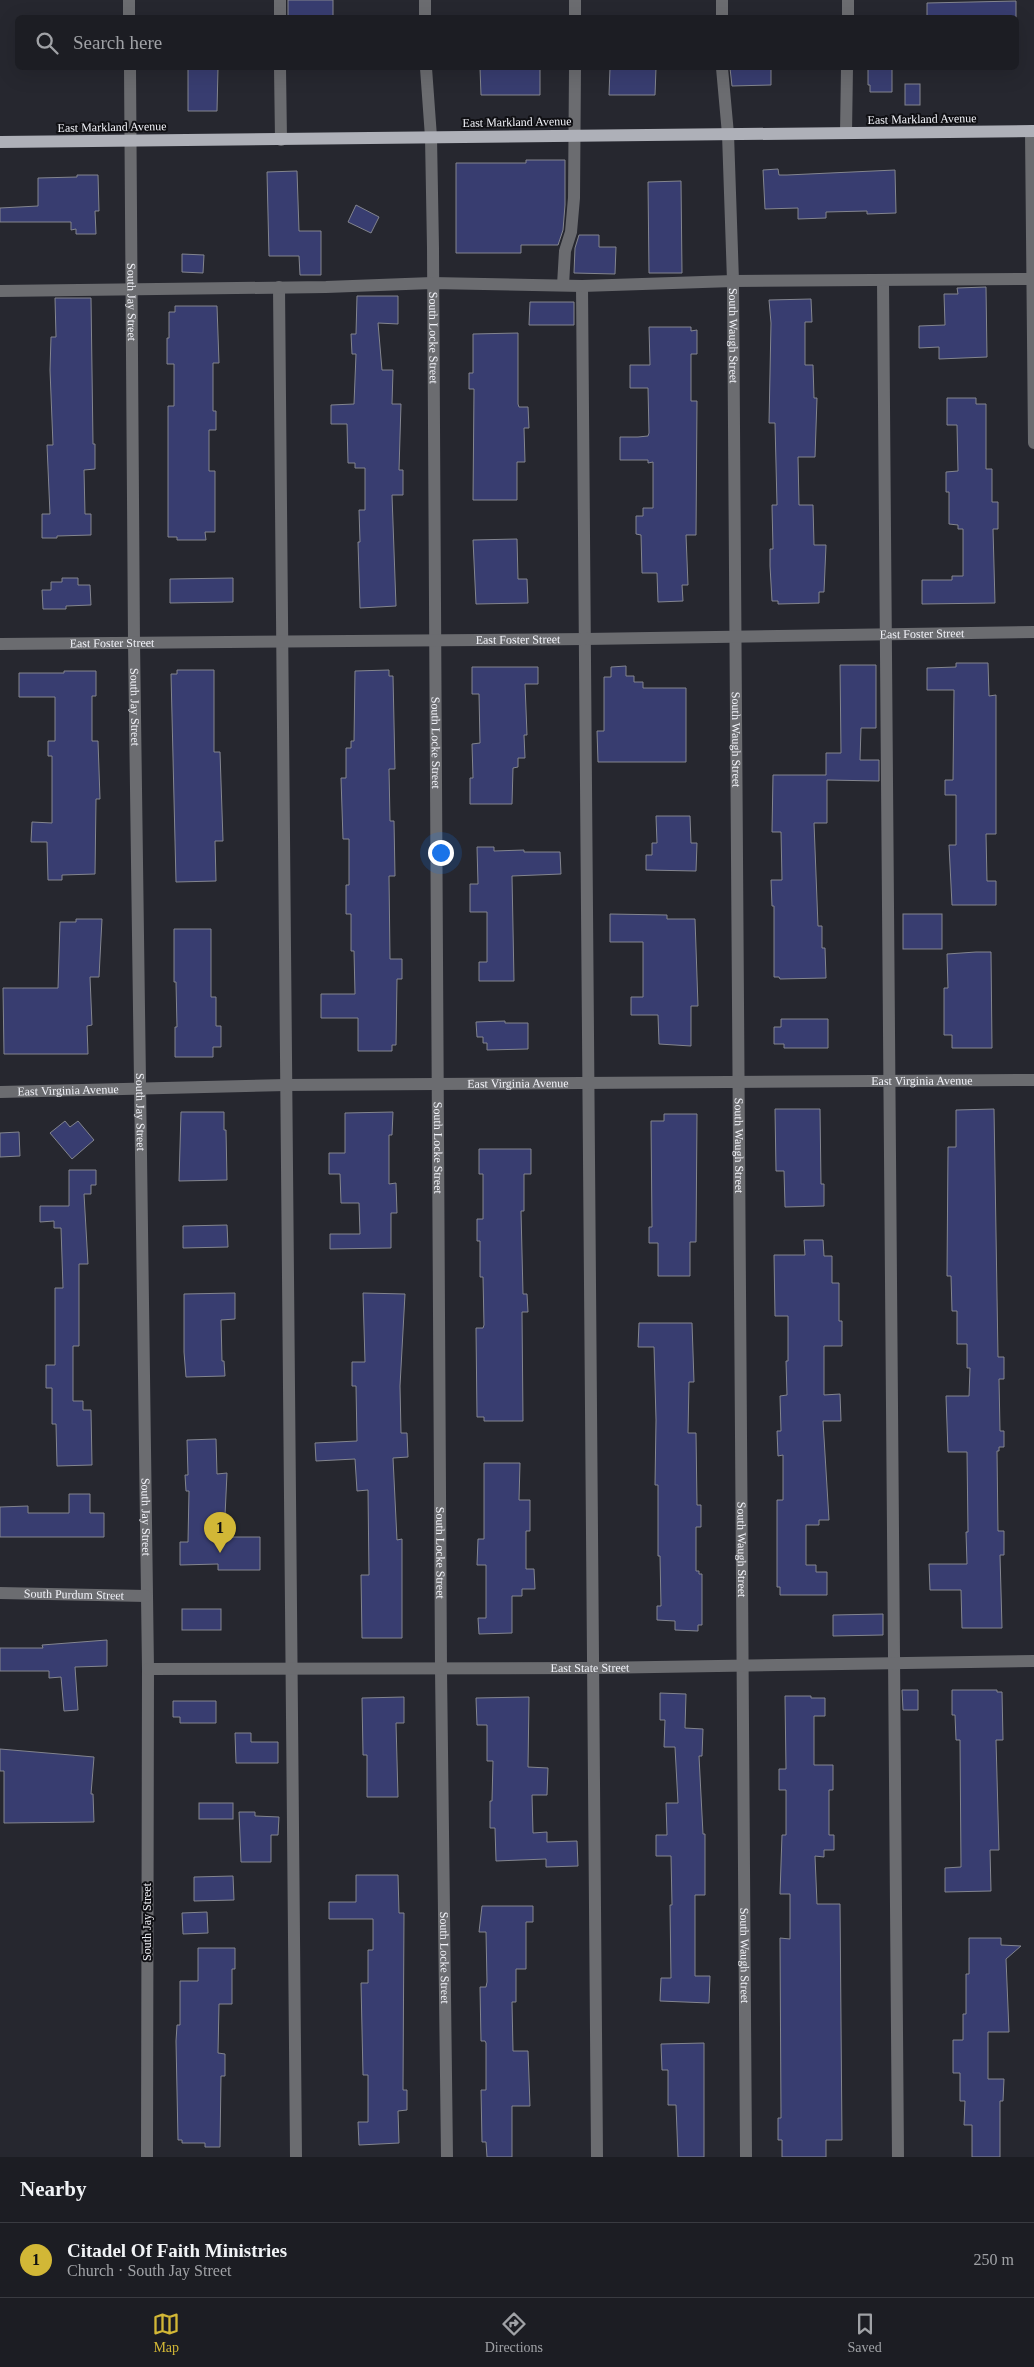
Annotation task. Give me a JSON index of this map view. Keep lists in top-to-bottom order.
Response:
{
  "streets": {
    "main road": ["East Markland Avenue"],
    "street": [
      "South Jay Street",
      "South Waugh Street",
      "South Locke Street",
      "East Foster Street",
      "East Virginia Avenue",
      "South Purdum Street",
      "East State Street"
    ]
  },
  "crossings": [
    ["East Markland Avenue", "South Jay Street"],
    ["East Markland Avenue", "South Waugh Street"],
    ["East Markland Avenue", "South Locke Street"],
    ["South Jay Street", "East Foster Street"],
    ["South Jay Street", "East Virginia Avenue"],
    ["South Jay Street", "South Purdum Street"],
    ["South Jay Street", "East State Street"],
    ["South Waugh Street", "East Foster Street"],
    ["South Waugh Street", "East Virginia Avenue"],
    ["South Waugh Street", "East State Street"],
    ["South Locke Street", "East Foster Street"],
    ["South Locke Street", "East Virginia Avenue"],
    ["South Locke Street", "East State Street"]
  ],
  "page": {
    "search": "Search here",
    "pins": "1",
    "heading": "Nearby",
    "list": [
      {
        "mark": "1",
        "name": "Citadel Of Faith Ministries",
        "note": "Church · South Jay Street",
        "value": "250 m"
      }
    ],
    "nav": ["Map", "Directions", "Saved"]
  }
}
